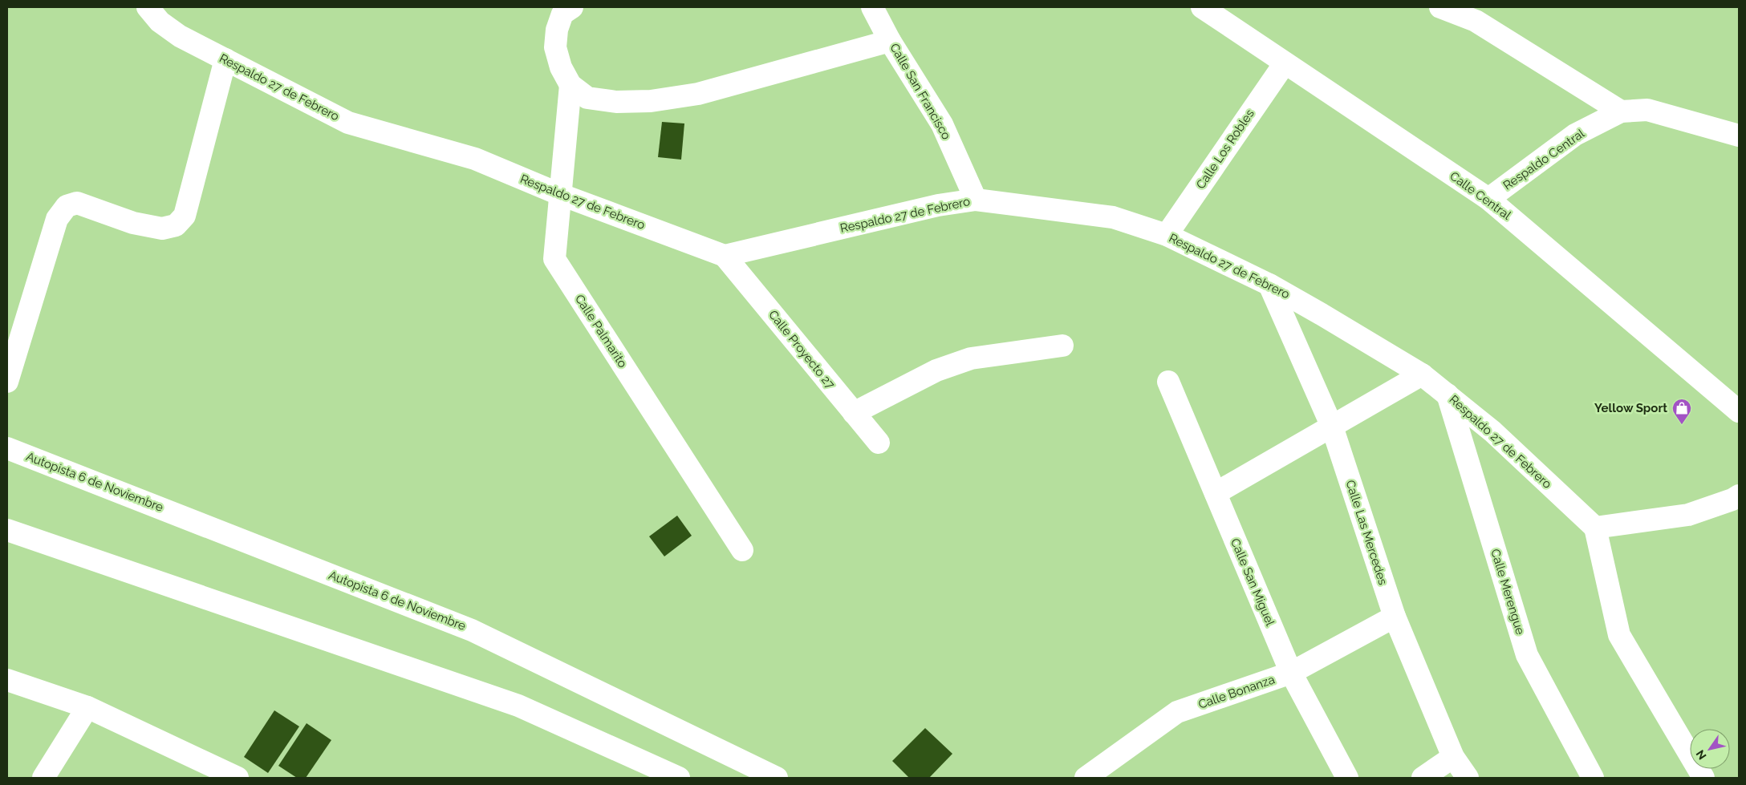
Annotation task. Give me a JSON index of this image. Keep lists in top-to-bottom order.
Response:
{
  "streets": {
    "main road": [
      "Respaldo 27 de Febrero",
      "Calle San Francisco",
      "Calle Los Robles",
      "Respaldo Central",
      "Calle Central",
      "Calle Palmarito",
      "Calle Proyecto 27",
      "Autopista 6 de Noviembre",
      "Calle Las Mercedes",
      "Calle San Miguel",
      "Calle Merengue",
      "Calle Bonanza"
    ]
  },
  "crossings": [
    ["Respaldo 27 de Febrero", "Calle San Francisco"],
    ["Respaldo 27 de Febrero", "Calle Los Robles"],
    ["Respaldo 27 de Febrero", "Calle Palmarito"],
    ["Respaldo 27 de Febrero", "Calle Proyecto 27"],
    ["Respaldo 27 de Febrero", "Calle Las Mercedes"],
    ["Respaldo 27 de Febrero", "Calle Merengue"],
    ["Calle Los Robles", "Calle Central"],
    ["Respaldo Central", "Calle Central"],
    ["Calle Las Mercedes", "Calle Bonanza"],
    ["Calle San Miguel", "Calle Bonanza"]
  ],
  "places": {
    "shop": ["Yellow Sport"]
  },
  "north": "bottom left"
}
